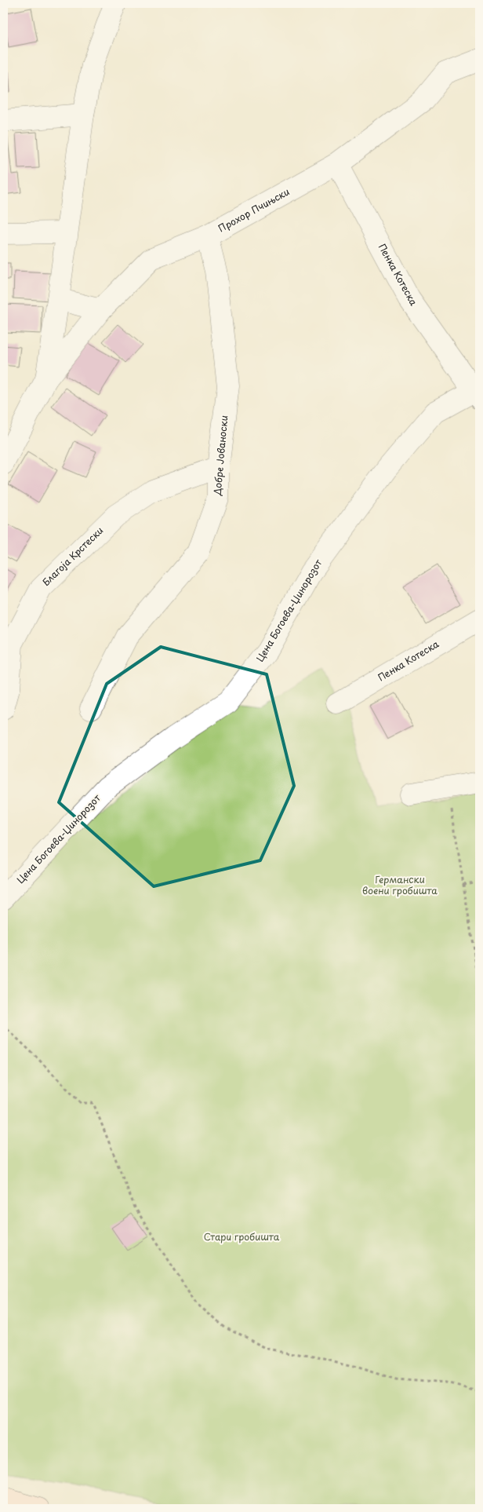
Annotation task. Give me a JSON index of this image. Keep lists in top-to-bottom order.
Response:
{
  "streets": {
    "street": [
      "Прохор Пчињски",
      "Пенка Котеска",
      "Добре Јованоски",
      "Благоја Крстески",
      "Цена Богоева-Џинорозот"
    ]
  },
  "crossings": [
    ["Прохор Пчињски", "Пенка Котеска"],
    ["Прохор Пчињски", "Добре Јованоски"],
    ["Пенка Котеска", "Цена Богоева-Џинорозот"],
    ["Добре Јованоски", "Благоја Крстески"]
  ],
  "parks": ["Германски воени гробишта", "Стари гробишта"]
}
